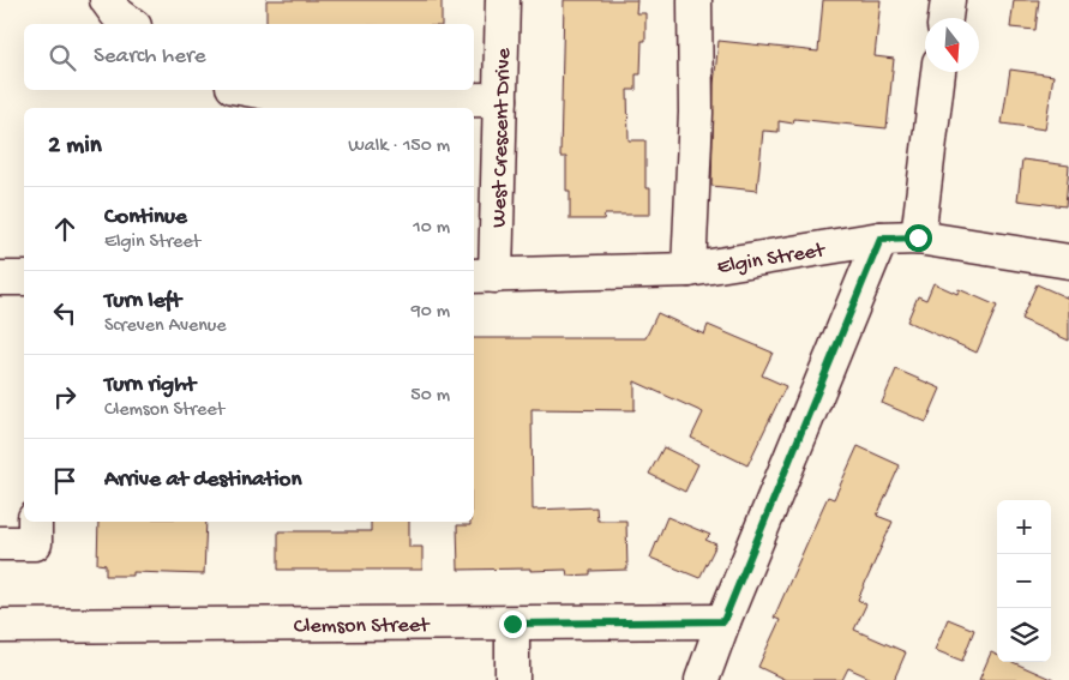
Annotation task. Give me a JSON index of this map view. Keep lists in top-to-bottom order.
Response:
{
  "streets": {
    "street": ["West Crescent Drive", "Elgin Street", "Clemson Street"]
  },
  "crossings": [
    ["West Crescent Drive", "Elgin Street"]
  ],
  "north": "bottom",
  "page": {
    "search": "Search here",
    "heading": ["2 min", "Walk · 150 m"],
    "list": [
      ["Continue", "Elgin Street", "10 m"],
      ["Turn left", "Screven Avenue", "90 m"],
      ["Turn right", "Clemson Street", "50 m"],
      "Arrive at destination"
    ],
    "map_buttons": ["+", "−"]
  }
}
